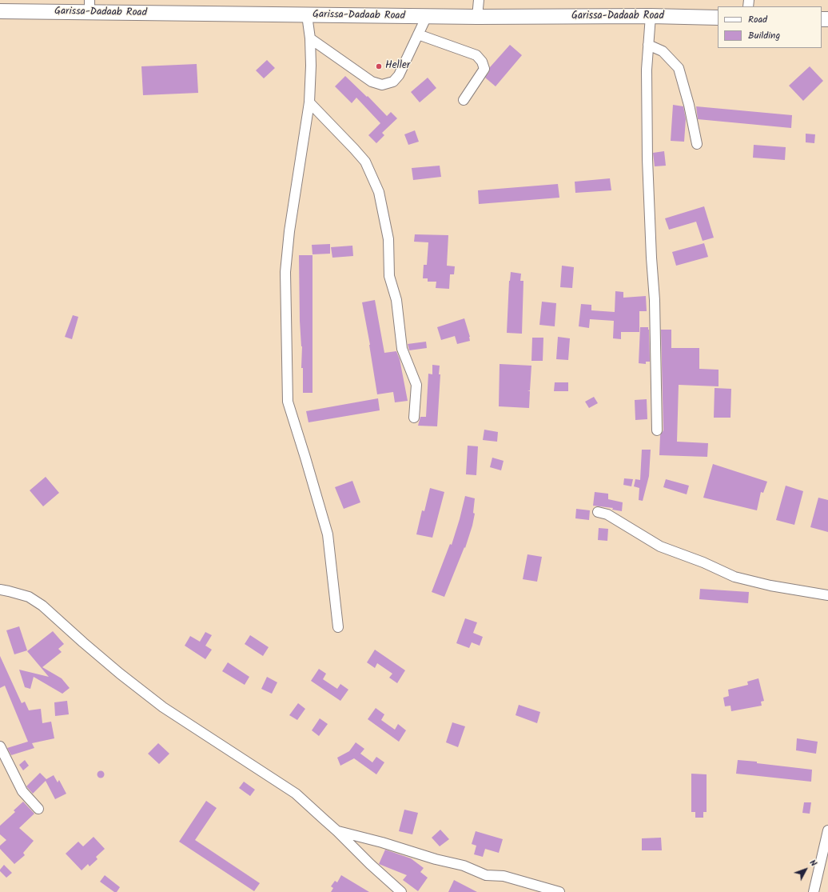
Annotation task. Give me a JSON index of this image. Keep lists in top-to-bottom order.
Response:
{
  "streets": {
    "highway": ["Garissa-Dadaab Road"]
  },
  "places": ["Heller"],
  "legend": ["Road", "Building"],
  "north": "top right"
}
